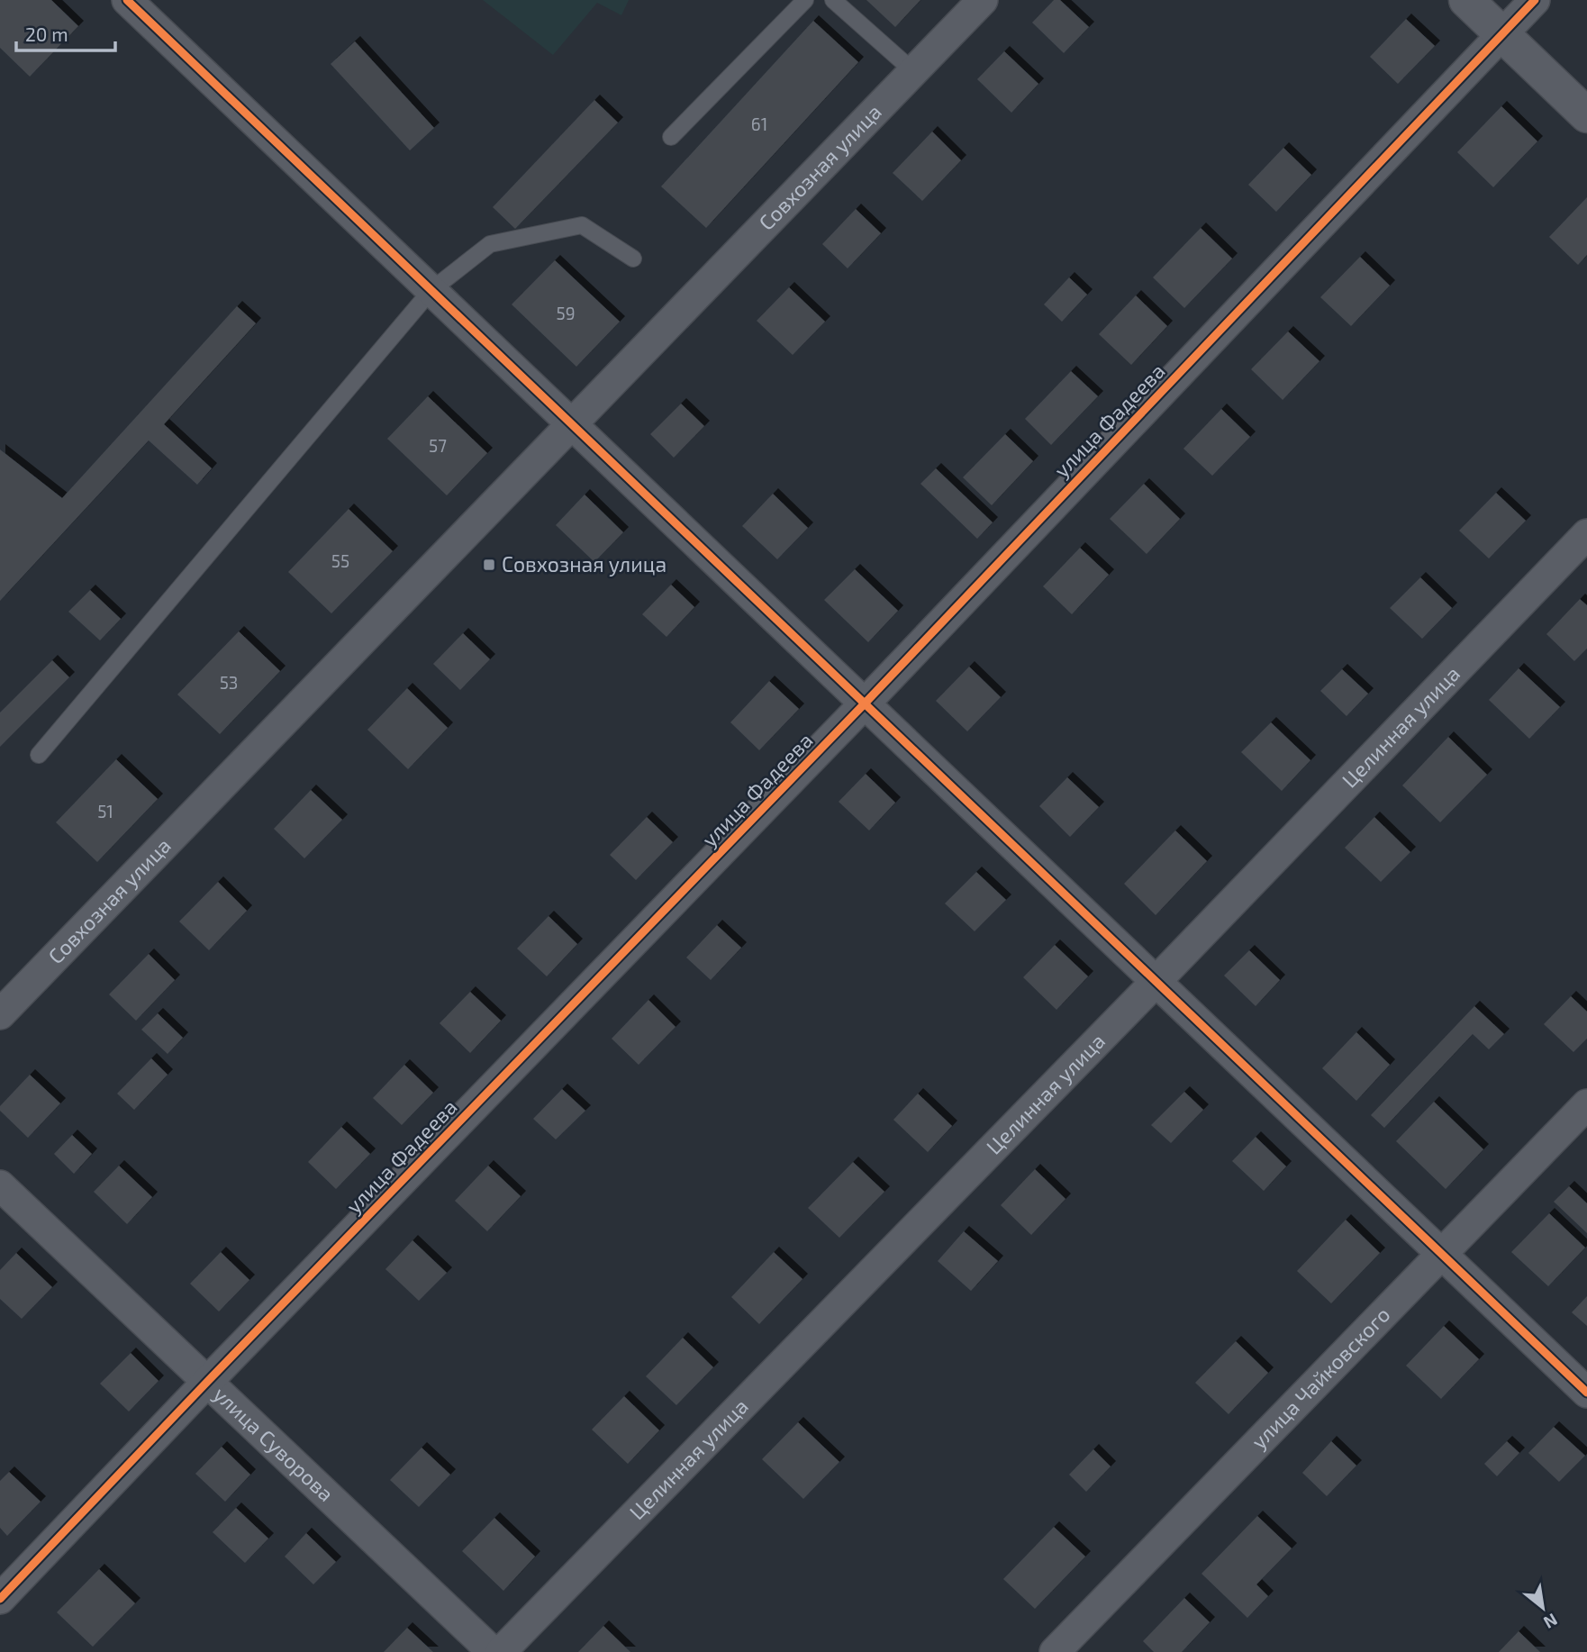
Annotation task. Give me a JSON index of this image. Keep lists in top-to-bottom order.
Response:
{
  "streets": {
    "street": [
      "Совхозная улица",
      "улица Фадеева",
      "Целинная улица",
      "улица Чайковского",
      "улица Суворова"
    ]
  },
  "crossings": [
    ["улица Фадеева", "улица Суворова"]
  ],
  "places": {
    "transit": ["Совхозная улица"]
  },
  "house_numbers": [
    "61",
    "59",
    "57",
    "55",
    "53",
    "51"
  ],
  "scale_bar": "20 m",
  "north": "bottom right"
}
